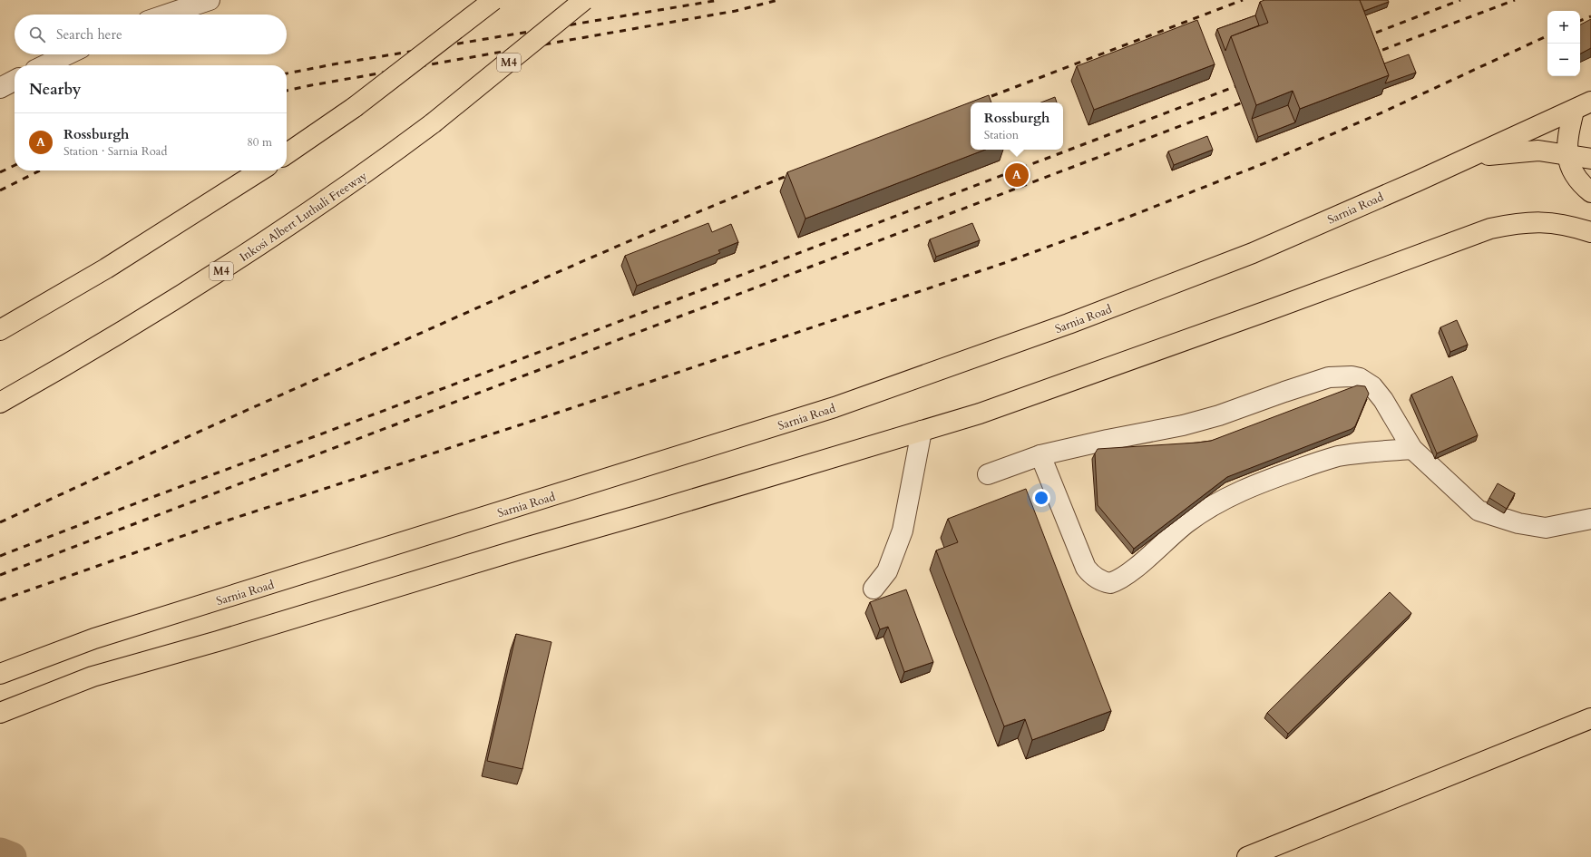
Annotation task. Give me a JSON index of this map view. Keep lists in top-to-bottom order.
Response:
{
  "streets": {
    "main road": ["M4", "Sarnia Road", "Inkosi Albert Luthuli Freeway"]
  },
  "page": {
    "map_buttons": ["+", "−"],
    "search": "Search here",
    "heading": "Nearby",
    "popup": ["Rossburgh", "Station"],
    "list": [
      {
        "mark": "A",
        "name": "Rossburgh",
        "note": "Station · Sarnia Road",
        "value": "80 m"
      }
    ],
    "pins": "A"
  }
}
